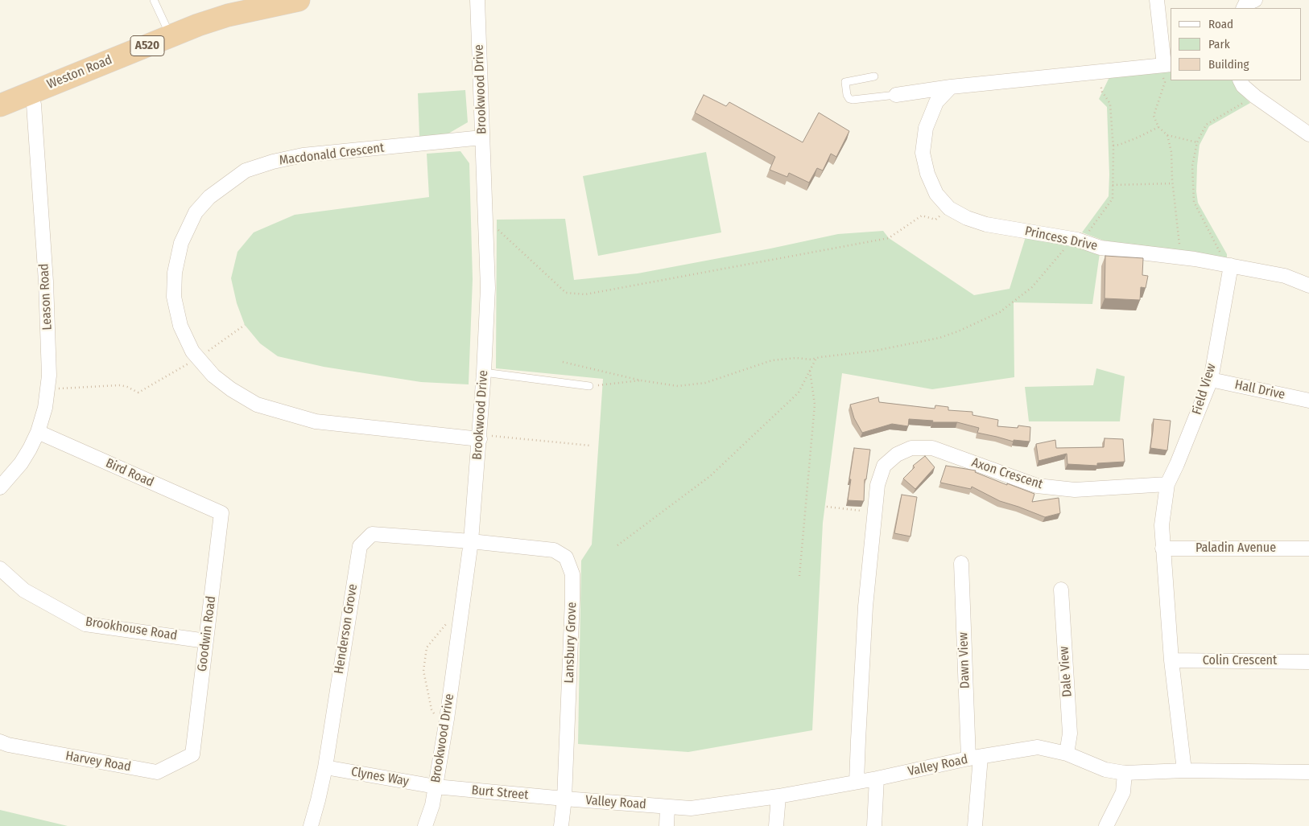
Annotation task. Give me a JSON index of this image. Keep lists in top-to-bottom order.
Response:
{
  "streets": {
    "highway": ["A520", "Weston Road"],
    "street": [
      "Brookwood Drive",
      "Macdonald Crescent",
      "Princess Drive",
      "Leason Road",
      "Field View",
      "Hall Drive",
      "Bird Road",
      "Axon Crescent",
      "Paladin Avenue",
      "Brookhouse Road",
      "Henderson Grove",
      "Goodwin Road",
      "Lansbury Grove",
      "Dawn View",
      "Colin Crescent",
      "Dale View",
      "Harvey Road",
      "Valley Road",
      "Clynes Way",
      "Burt Street"
    ]
  },
  "crossings": [
    ["Weston Road", "Leason Road"],
    ["Brookwood Drive", "Macdonald Crescent"],
    ["Brookwood Drive", "Henderson Grove"],
    ["Brookwood Drive", "Lansbury Grove"],
    ["Brookwood Drive", "Clynes Way"],
    ["Brookwood Drive", "Burt Street"],
    ["Princess Drive", "Field View"],
    ["Leason Road", "Bird Road"],
    ["Field View", "Hall Drive"],
    ["Field View", "Axon Crescent"],
    ["Bird Road", "Goodwin Road"],
    ["Axon Crescent", "Valley Road"],
    ["Brookhouse Road", "Goodwin Road"],
    ["Henderson Grove", "Lansbury Grove"],
    ["Henderson Grove", "Clynes Way"],
    ["Goodwin Road", "Harvey Road"],
    ["Lansbury Grove", "Valley Road"],
    ["Lansbury Grove", "Burt Street"],
    ["Dawn View", "Valley Road"],
    ["Dale View", "Valley Road"],
    ["Valley Road", "Burt Street"],
    ["Clynes Way", "Burt Street"]
  ],
  "legend": ["Road", "Park", "Building"]
}
